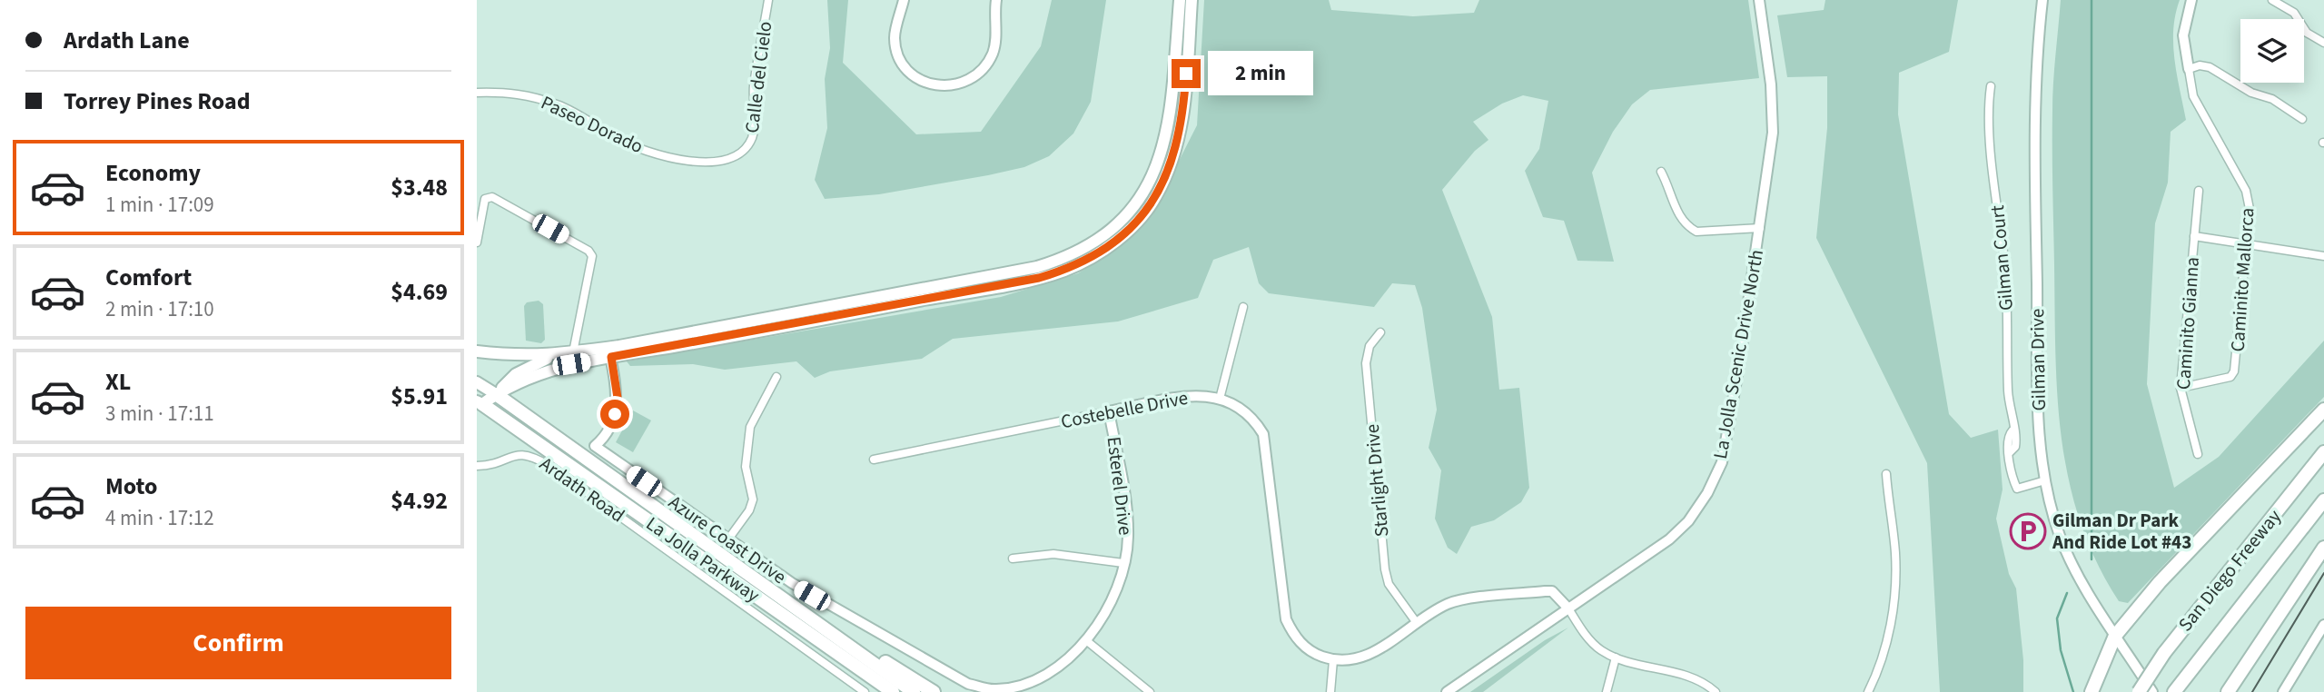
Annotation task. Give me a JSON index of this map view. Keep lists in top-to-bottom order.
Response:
{
  "streets": {
    "highway": ["La Jolla Parkway", "San Diego Freeway"],
    "street": [
      "Calle del Cielo",
      "Paseo Dorado",
      "Gilman Court",
      "Caminito Mallorca",
      "Caminito Gianna",
      "La Jolla Scenic Drive North",
      "Gilman Drive",
      "Costebelle Drive",
      "Starlight Drive",
      "Esterel Drive",
      "Ardath Road",
      "Azure Coast Drive"
    ]
  },
  "crossings": [
    ["Calle del Cielo", "Paseo Dorado"],
    ["Gilman Court", "Gilman Drive"],
    ["Caminito Mallorca", "Caminito Gianna"],
    ["Costebelle Drive", "Esterel Drive"],
    ["Esterel Drive", "Azure Coast Drive"]
  ],
  "places": {
    "parking": ["Gilman Dr Park And Ride Lot #43"]
  },
  "page": {
    "banner": ["Ardath Lane", "Torrey Pines Road"],
    "bubble": "2 min",
    "list": [
      {
        "name": "Economy",
        "note": "1 min · 17:09",
        "value": "$3.48"
      },
      {
        "name": "Comfort",
        "note": "2 min · 17:10",
        "value": "$4.69"
      },
      {
        "name": "XL",
        "note": "3 min · 17:11",
        "value": "$5.91"
      },
      {
        "name": "Moto",
        "note": "4 min · 17:12",
        "value": "$4.92"
      }
    ],
    "buttons": "Confirm"
  }
}
